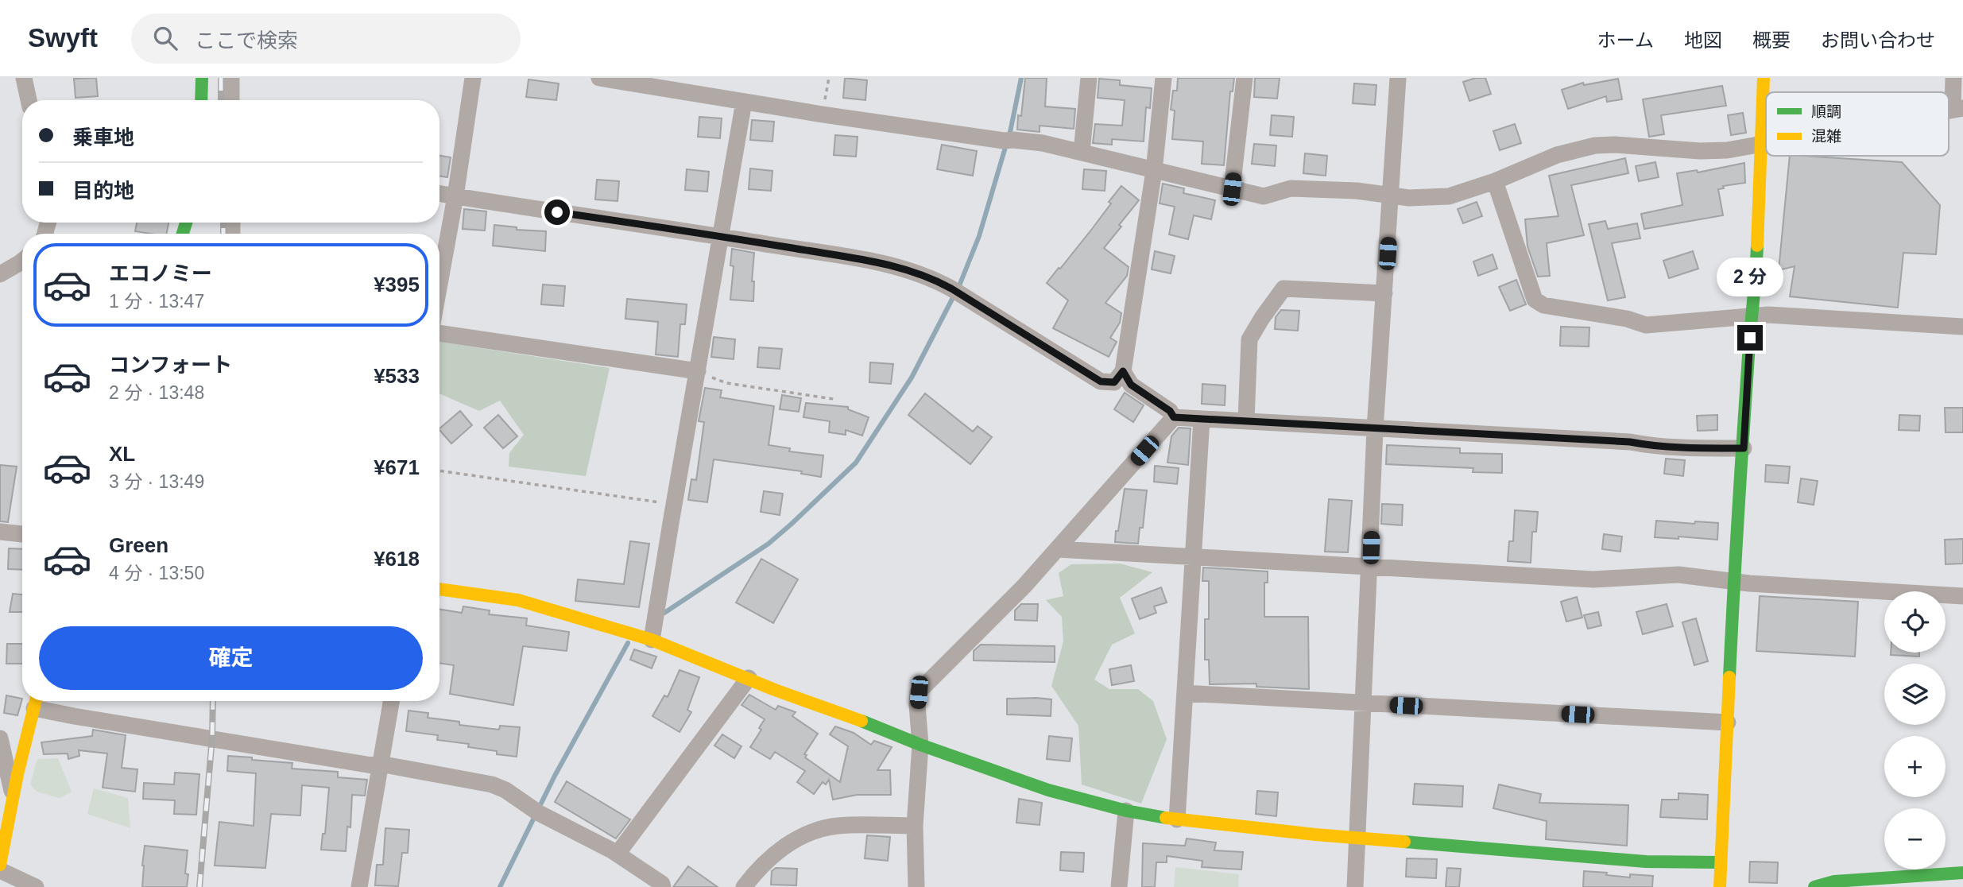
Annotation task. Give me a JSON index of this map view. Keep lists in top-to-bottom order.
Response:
{
  "legend": ["順調", "混雑"],
  "page": {
    "header": "Swyft",
    "search": "ここで検索",
    "nav": [
      "ホーム",
      "地図",
      "概要",
      "お問い合わせ"
    ],
    "banner": ["乗車地", "目的地"],
    "list": [
      {
        "name": "エコノミー",
        "note": "1 分 · 13:47",
        "value": "¥395"
      },
      {
        "name": "コンフォート",
        "note": "2 分 · 13:48",
        "value": "¥533"
      },
      {
        "name": "XL",
        "note": "3 分 · 13:49",
        "value": "¥671"
      },
      {
        "name": "Green",
        "note": "4 分 · 13:50",
        "value": "¥618"
      }
    ],
    "bubble": "2 分",
    "map_buttons": ["+", "−"],
    "buttons": "確定"
  }
}
